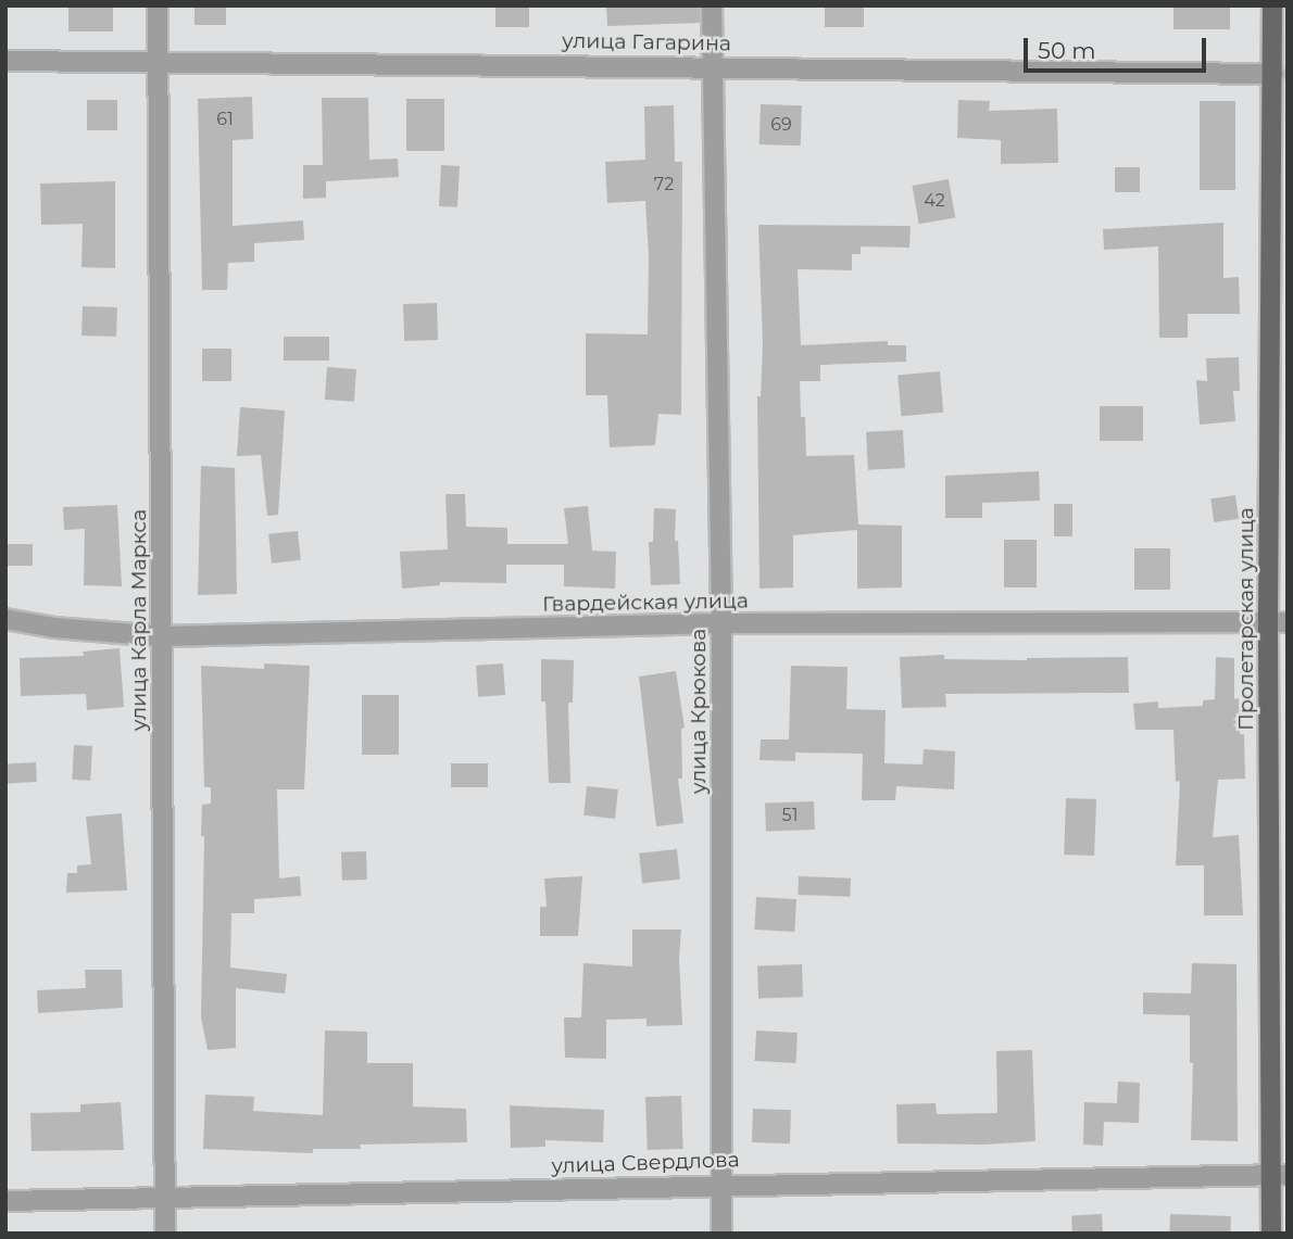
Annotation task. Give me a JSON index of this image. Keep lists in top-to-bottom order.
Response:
{
  "streets": {
    "main road": ["Пролетарская улица"],
    "street": [
      "улица Гагарина",
      "Гвардейская улица",
      "улица Карла Маркса",
      "улица Крюкова",
      "улица Свердлова"
    ]
  },
  "crossings": [
    ["улица Гагарина", "Пролетарская улица"],
    ["улица Гагарина", "улица Карла Маркса"],
    ["улица Гагарина", "улица Крюкова"],
    ["Гвардейская улица", "Пролетарская улица"],
    ["Гвардейская улица", "улица Карла Маркса"],
    ["Гвардейская улица", "улица Крюкова"],
    ["Пролетарская улица", "улица Свердлова"],
    ["улица Карла Маркса", "улица Свердлова"],
    ["улица Крюкова", "улица Свердлова"]
  ],
  "house_numbers": [
    "61",
    "69",
    "72",
    "42",
    "51"
  ],
  "scale_bar": "50 m"
}
